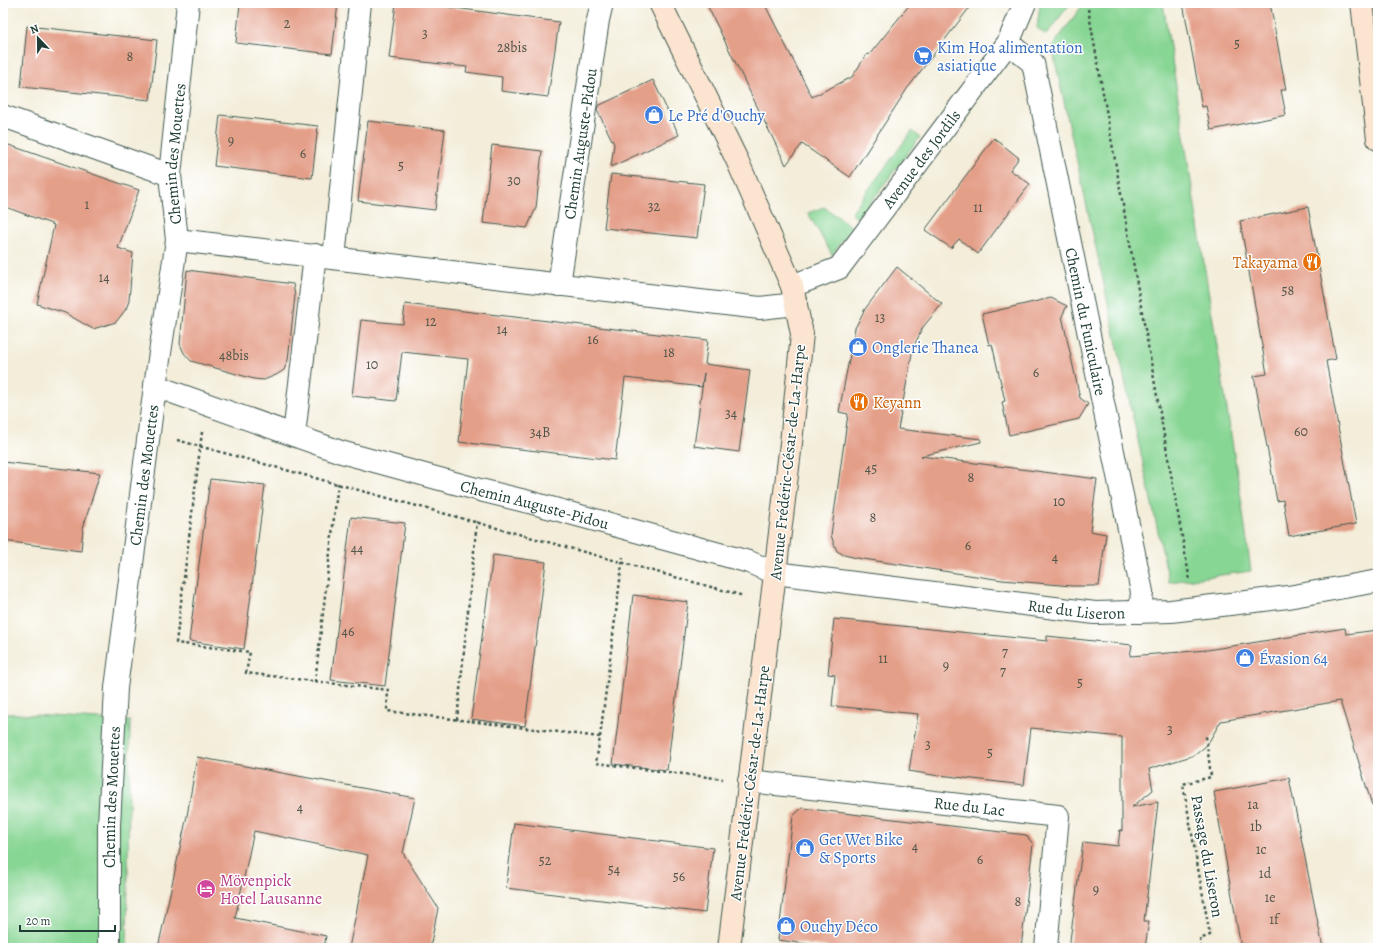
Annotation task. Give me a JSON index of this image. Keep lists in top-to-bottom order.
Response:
{
  "streets": {
    "street": [
      "Chemin Auguste-Pidou",
      "Chemin des Mouettes",
      "Avenue des Jordils",
      "Chemin du Funiculaire",
      "Avenue Frédéric-César-de-La-Harpe",
      "Rue du Liseron",
      "Rue du Lac"
    ],
    "path": ["Passage du Liseron"]
  },
  "crossings": [
    ["Chemin Auguste-Pidou", "Chemin des Mouettes"],
    ["Chemin Auguste-Pidou", "Avenue Frédéric-César-de-La-Harpe"],
    ["Chemin Auguste-Pidou", "Rue du Liseron"],
    ["Avenue des Jordils", "Chemin du Funiculaire"],
    ["Avenue des Jordils", "Avenue Frédéric-César-de-La-Harpe"],
    ["Chemin du Funiculaire", "Rue du Liseron"],
    ["Avenue Frédéric-César-de-La-Harpe", "Rue du Liseron"],
    ["Avenue Frédéric-César-de-La-Harpe", "Rue du Lac"]
  ],
  "places": {
    "supermarket": ["Kim Hoa alimentation asiatique"],
    "shop": [
      "Le Pré d'Ouchy",
      "Onglerie Thanea",
      "Évasion 64",
      "Get Wet Bike & Sports",
      "Ouchy Déco"
    ],
    "restaurant": ["Takayama", "Keyann"],
    "hotel": ["Mövenpick Hotel Lausanne"]
  },
  "house_numbers": [
    "2",
    "3",
    "5",
    "28bis",
    "8",
    "9",
    "6",
    "5",
    "30",
    "1",
    "32",
    "11",
    "14",
    "58",
    "13",
    "12",
    "14",
    "16",
    "18",
    "48bis",
    "10",
    "6",
    "34",
    "60",
    "34B",
    "45",
    "8",
    "10",
    "8",
    "6",
    "44",
    "4",
    "46",
    "7",
    "11",
    "9",
    "7",
    "5",
    "3",
    "3",
    "5",
    "1a",
    "4",
    "1b",
    "4",
    "1c",
    "6",
    "52",
    "54",
    "1d",
    "56",
    "9",
    "1e",
    "8",
    "1f"
  ],
  "scale_bar": "20 m",
  "north": "top"
}
